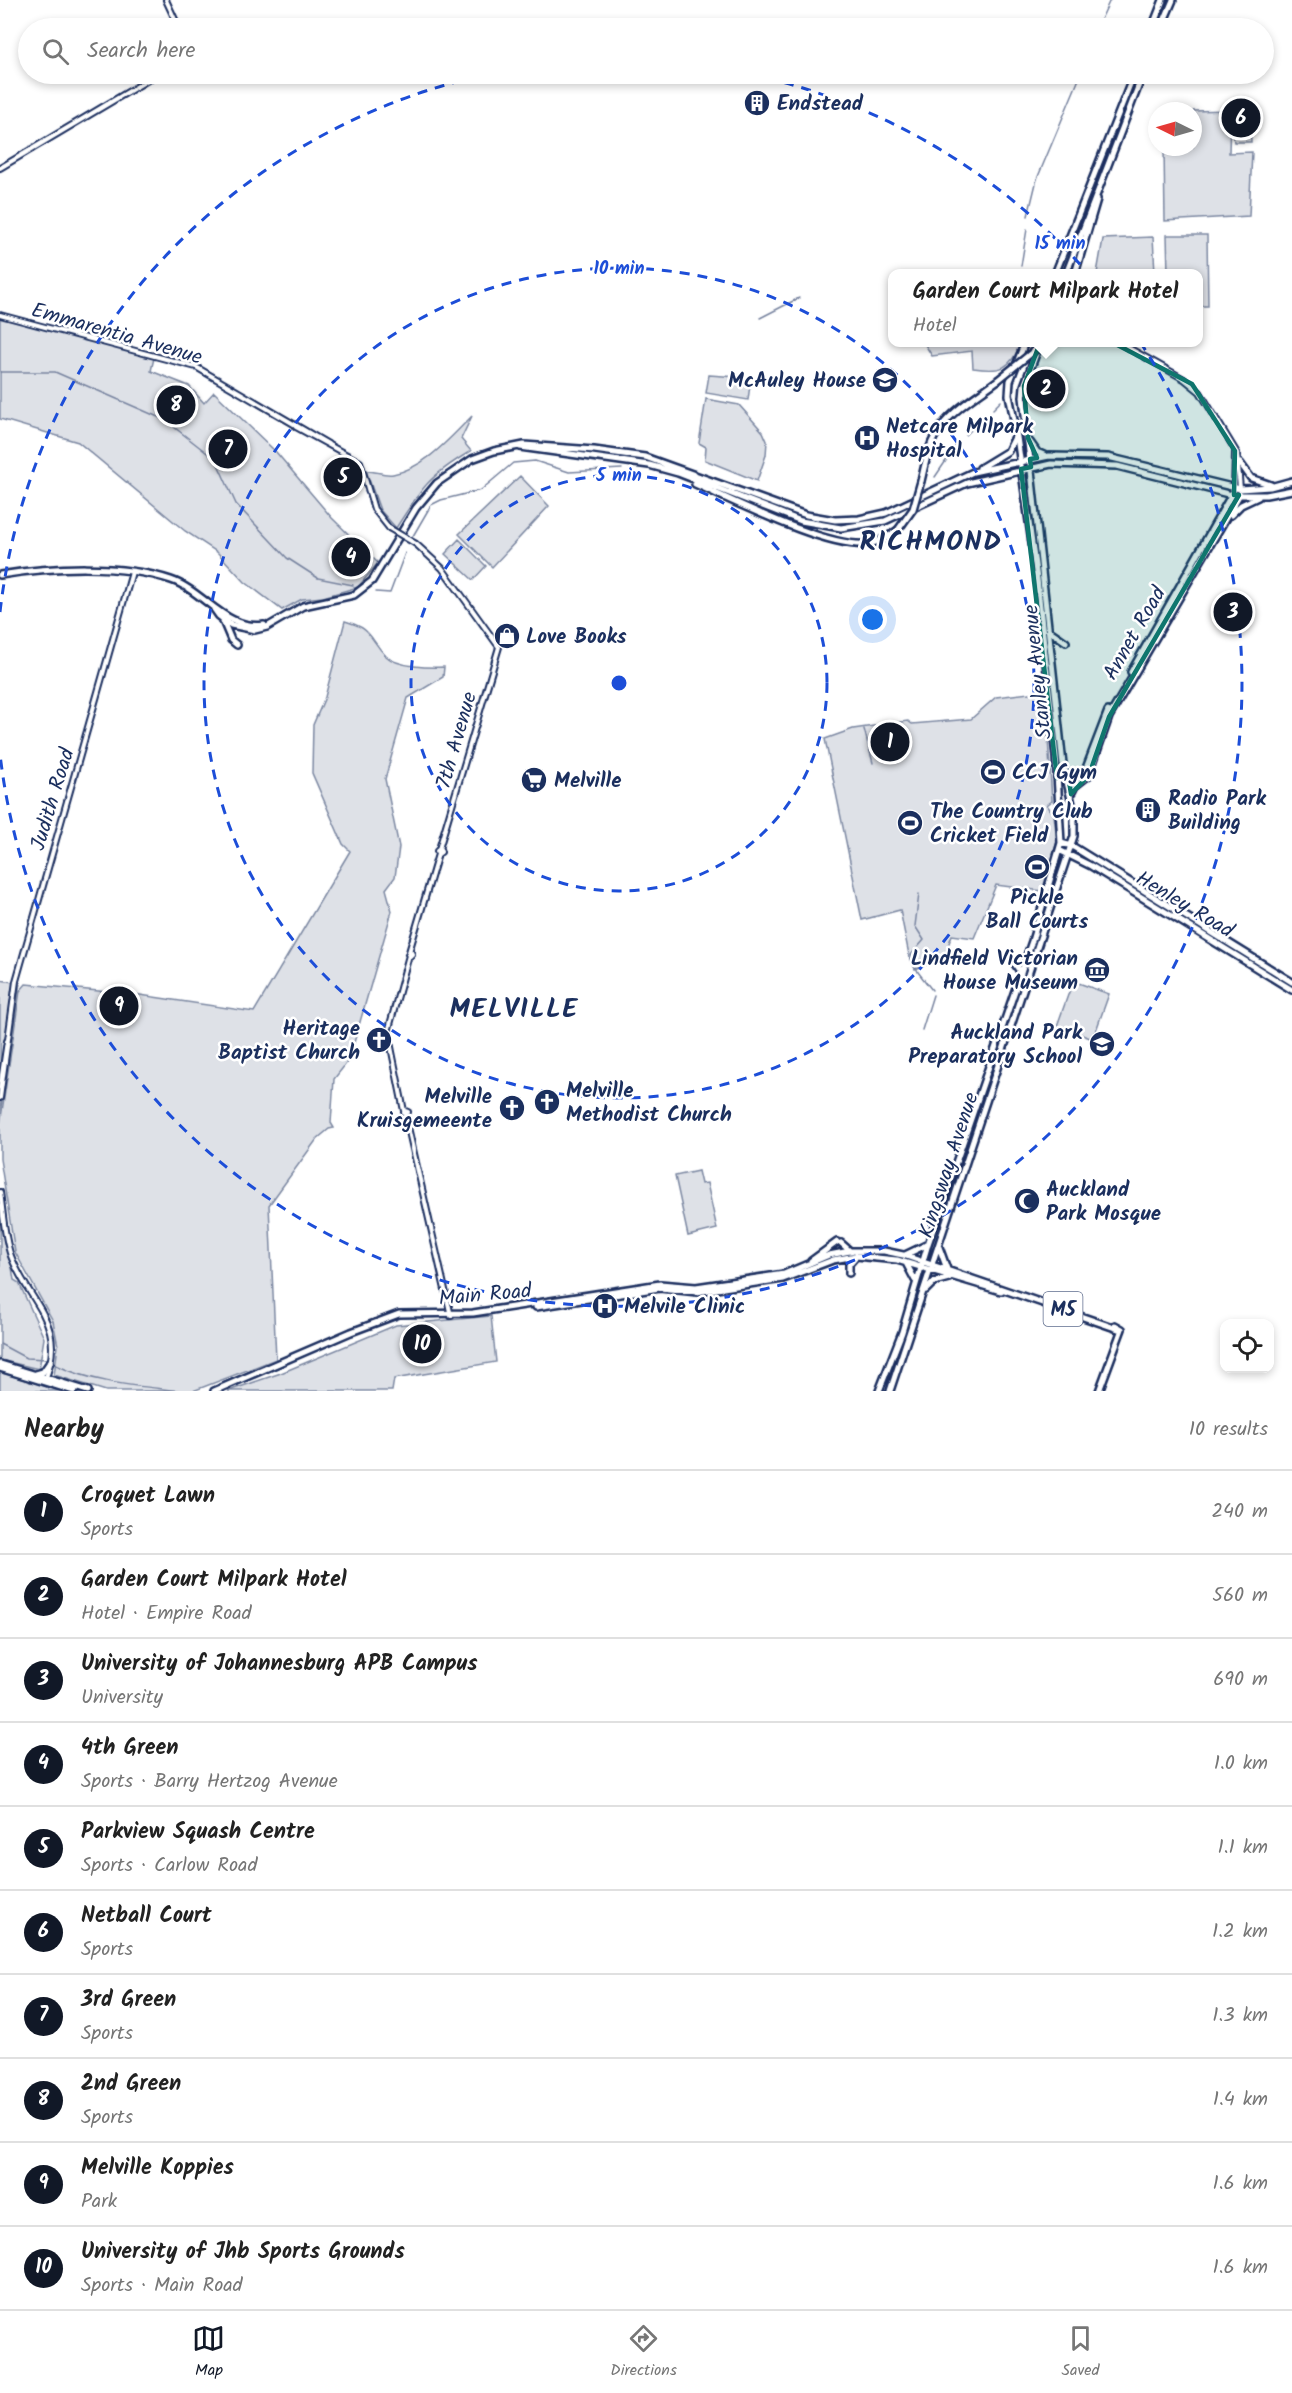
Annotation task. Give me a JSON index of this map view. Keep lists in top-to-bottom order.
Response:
{
  "streets": {
    "main road": [
      "Annet Road",
      "Stanley Avenue",
      "Henley Road",
      "Kingsway Avenue",
      "Main Road",
      "M5"
    ],
    "street": ["Emmarentia Avenue", "7th Avenue", "Judith Road"]
  },
  "crossings": [
    ["Emmarentia Avenue", "7th Avenue"],
    ["Annet Road", "Stanley Avenue"],
    ["Annet Road", "Kingsway Avenue"],
    ["Stanley Avenue", "Kingsway Avenue"],
    ["7th Avenue", "Main Road"],
    ["Henley Road", "Kingsway Avenue"],
    ["Kingsway Avenue", "M5"],
    ["Main Road", "M5"]
  ],
  "districts": ["RICHMOND", "MELVILLE"],
  "places": {
    "building": ["Endstead", "Radio Park Building"],
    "school or university": ["McAuley House", "Auckland Park Preparatory School"],
    "hospital": ["Netcare Milpark Hospital", "Melvile Clinic"],
    "shop": ["Love Books"],
    "sports": ["CCJ Gym", "The Country Club Cricket Field", "Pickle Ball Courts"],
    "supermarket": ["Melville"],
    "museum": ["Lindfield Victorian House Museum"],
    "church": ["Heritage Baptist Church", "Melville Methodist Church", "Melville Kruisgemeente"],
    "mosque": ["Auckland Park Mosque"]
  },
  "north": "left",
  "page": {
    "search": "Search here",
    "pins": [
      "6",
      "2",
      "8",
      "7",
      "5",
      "4",
      "3",
      "1",
      "9",
      "10"
    ],
    "popup": ["Garden Court Milpark Hotel", "Hotel"],
    "heading": ["Nearby", "10 results"],
    "list": [
      {
        "mark": "1",
        "name": "Croquet Lawn",
        "note": "Sports",
        "value": "240 m"
      },
      {
        "mark": "2",
        "name": "Garden Court Milpark Hotel",
        "note": "Hotel · Empire Road",
        "value": "560 m"
      },
      {
        "mark": "3",
        "name": "University of Johannesburg APB Campus",
        "note": "University",
        "value": "690 m"
      },
      {
        "mark": "4",
        "name": "4th Green",
        "note": "Sports · Barry Hertzog Avenue",
        "value": "1.0 km"
      },
      {
        "mark": "5",
        "name": "Parkview Squash Centre",
        "note": "Sports · Carlow Road",
        "value": "1.1 km"
      },
      {
        "mark": "6",
        "name": "Netball Court",
        "note": "Sports",
        "value": "1.2 km"
      },
      {
        "mark": "7",
        "name": "3rd Green",
        "note": "Sports",
        "value": "1.3 km"
      },
      {
        "mark": "8",
        "name": "2nd Green",
        "note": "Sports",
        "value": "1.4 km"
      },
      {
        "mark": "9",
        "name": "Melville Koppies",
        "note": "Park",
        "value": "1.6 km"
      },
      {
        "mark": "10",
        "name": "University of Jhb Sports Grounds",
        "note": "Sports · Main Road",
        "value": "1.6 km"
      }
    ],
    "nav": ["Map", "Directions", "Saved"]
  },
  "rings": ["15 min", "10 min", "5 min"]
}
